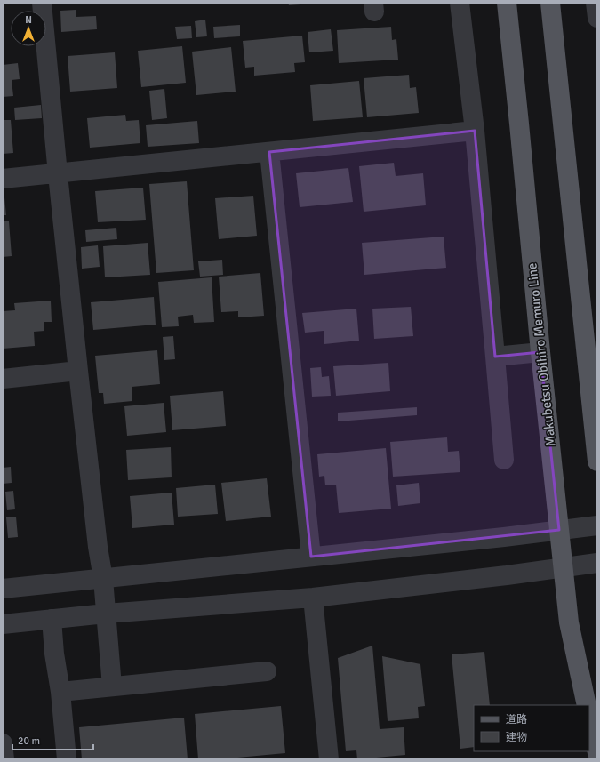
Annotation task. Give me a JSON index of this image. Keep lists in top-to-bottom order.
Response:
{
  "streets": {
    "main road": ["Makubetsu Obihiro Memuro Line"]
  },
  "legend": ["道路", "建物"],
  "scale_bar": "20 m",
  "north": "top"
}
